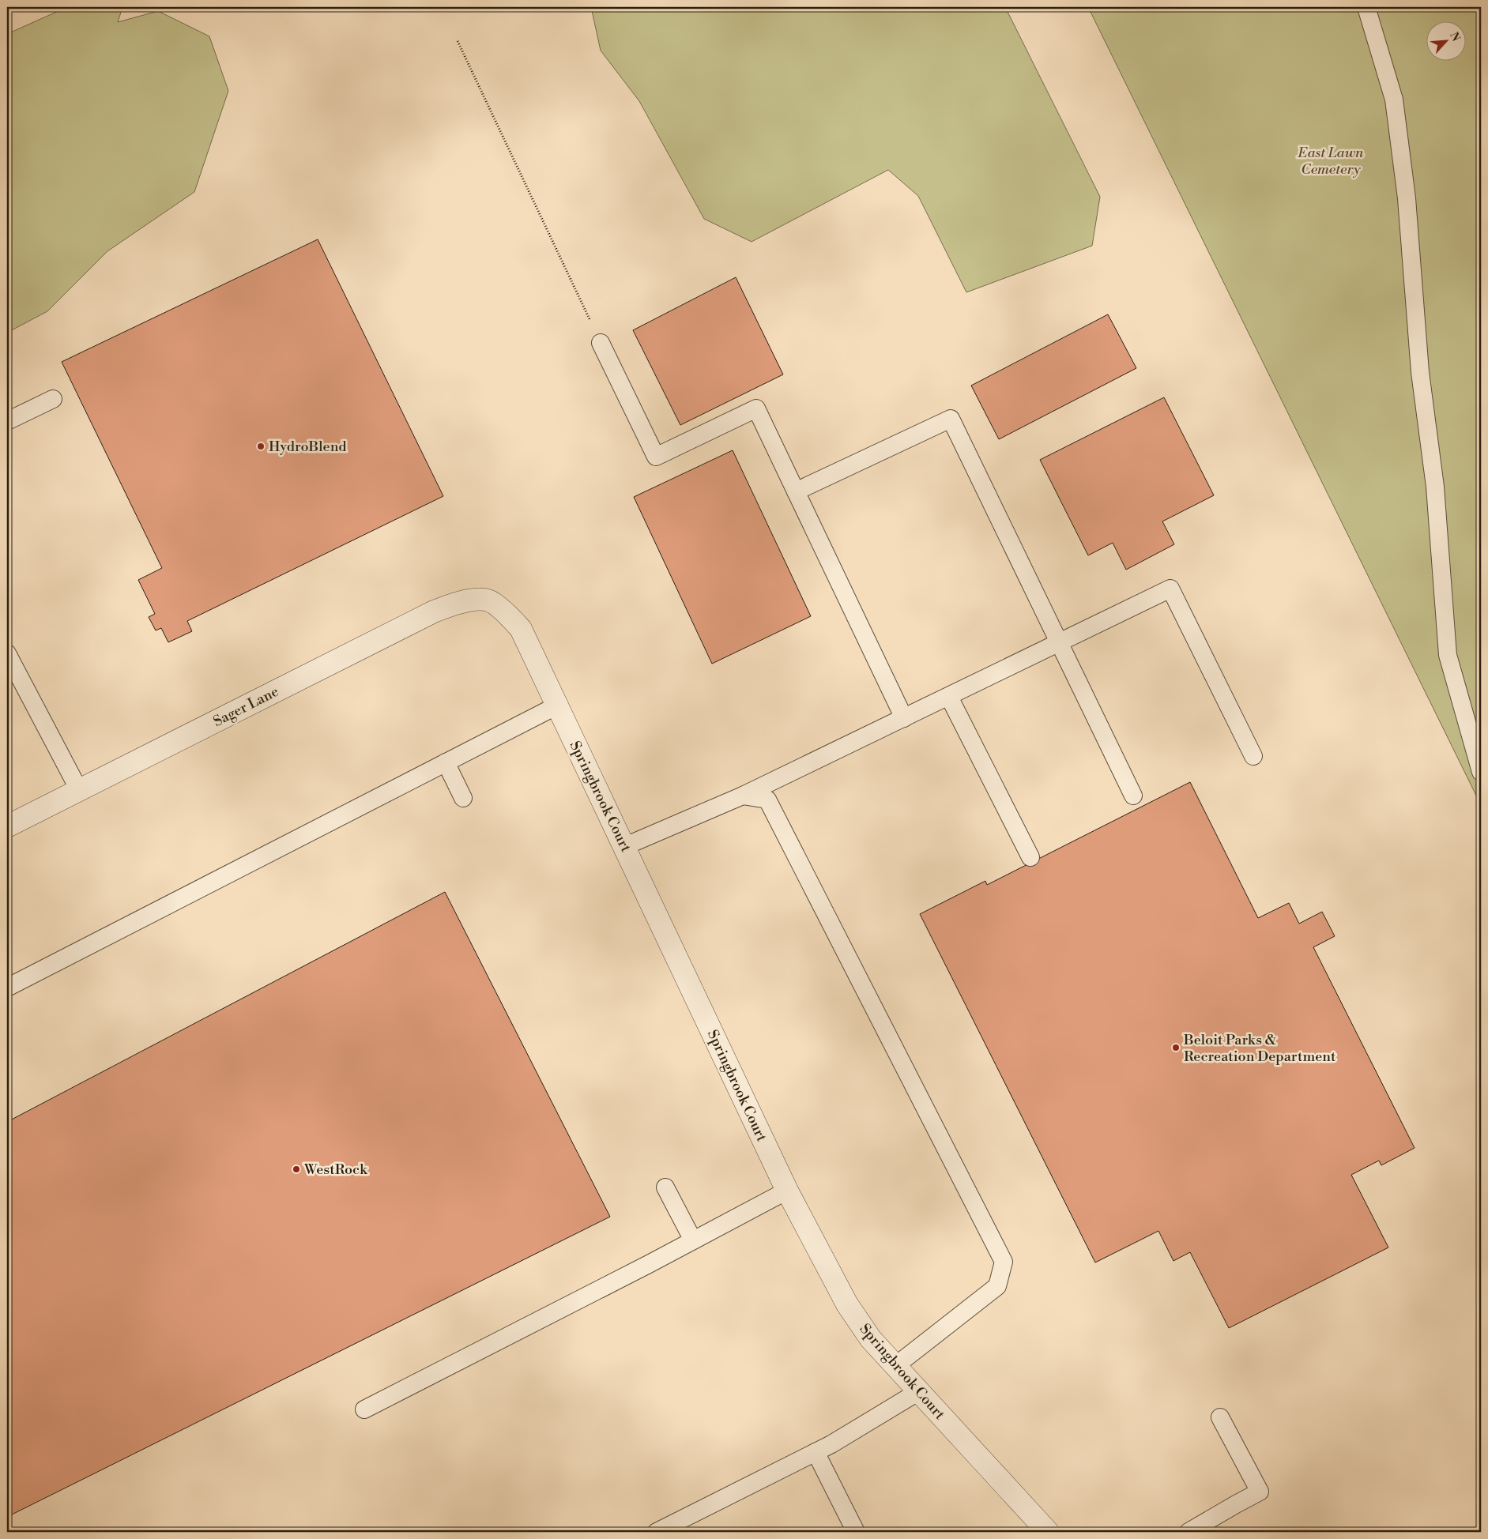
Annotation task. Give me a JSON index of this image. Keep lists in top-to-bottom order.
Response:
{
  "streets": {
    "street": ["Sager Lane", "Springbrook Court"]
  },
  "crossings": [
    ["Sager Lane", "Springbrook Court"]
  ],
  "parks": ["East Lawn Cemetery"],
  "places": ["HydroBlend", "Beloit Parks & Recreation Department", "WestRock"],
  "north": "top right"
}
